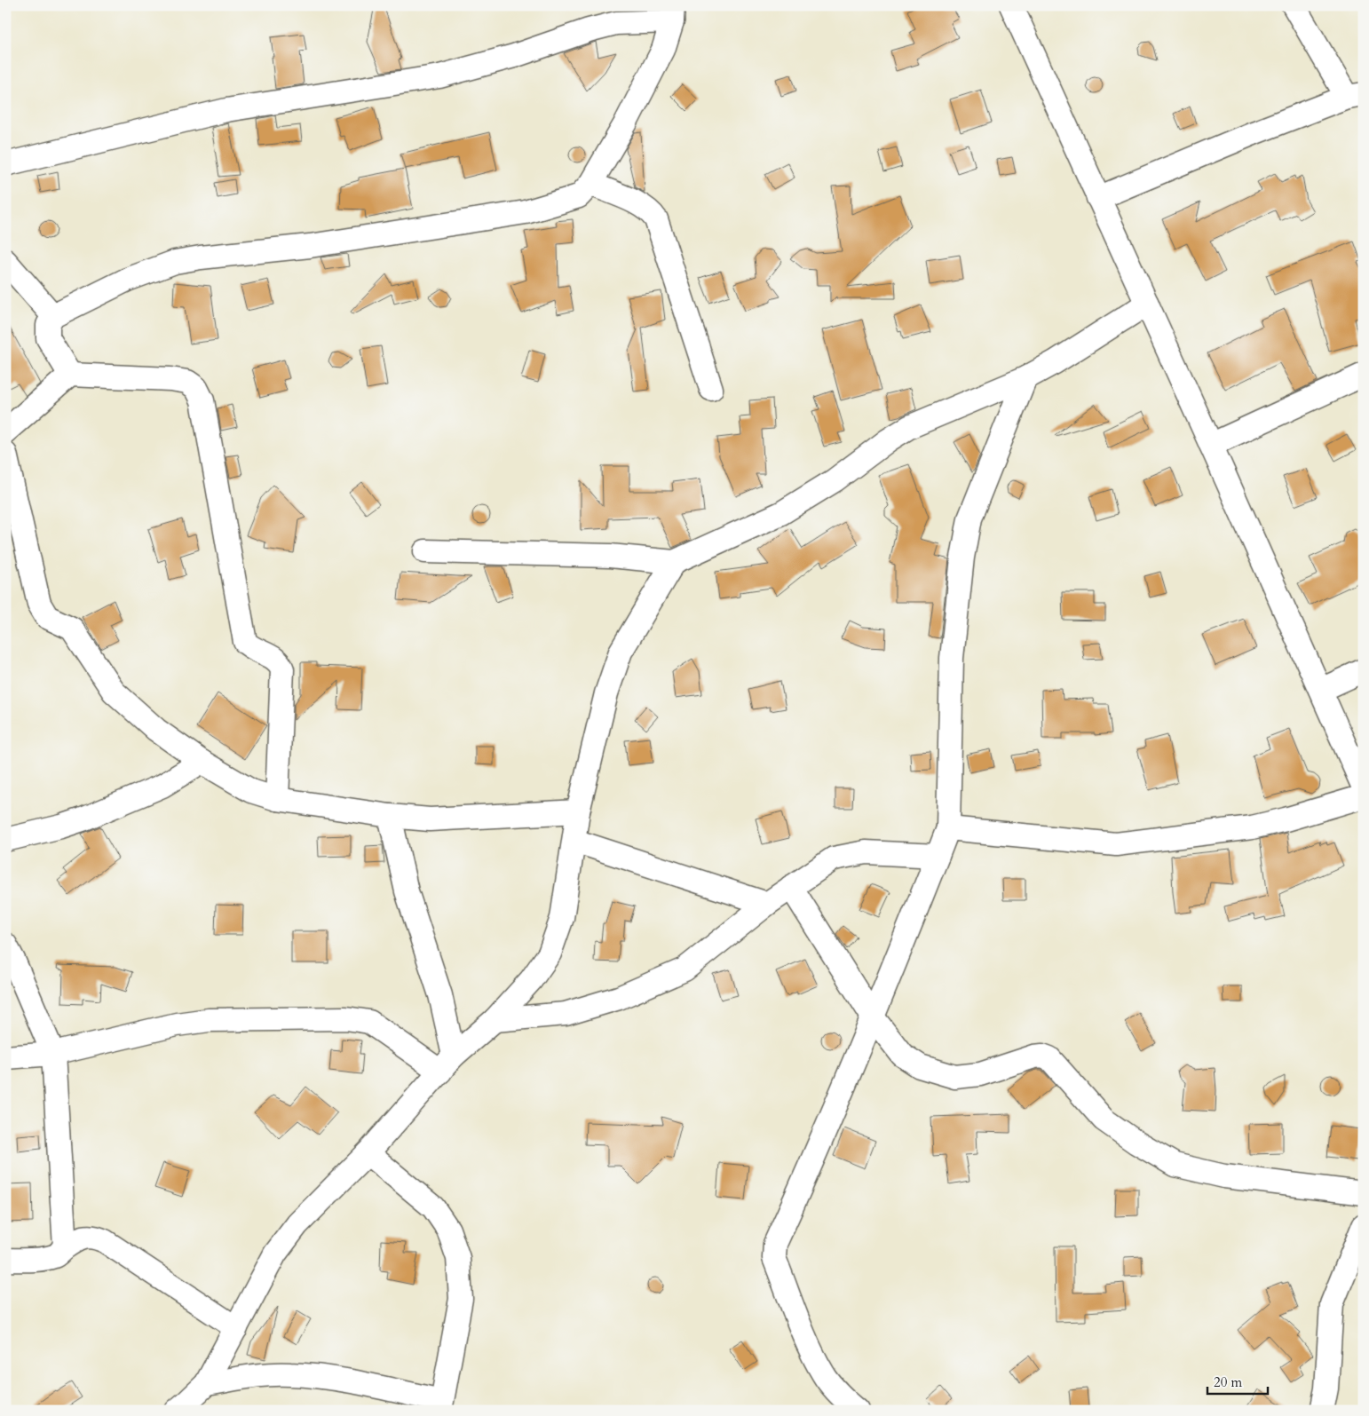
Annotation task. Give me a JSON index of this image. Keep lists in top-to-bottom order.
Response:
{
  "scale_bar": "20 m"
}
